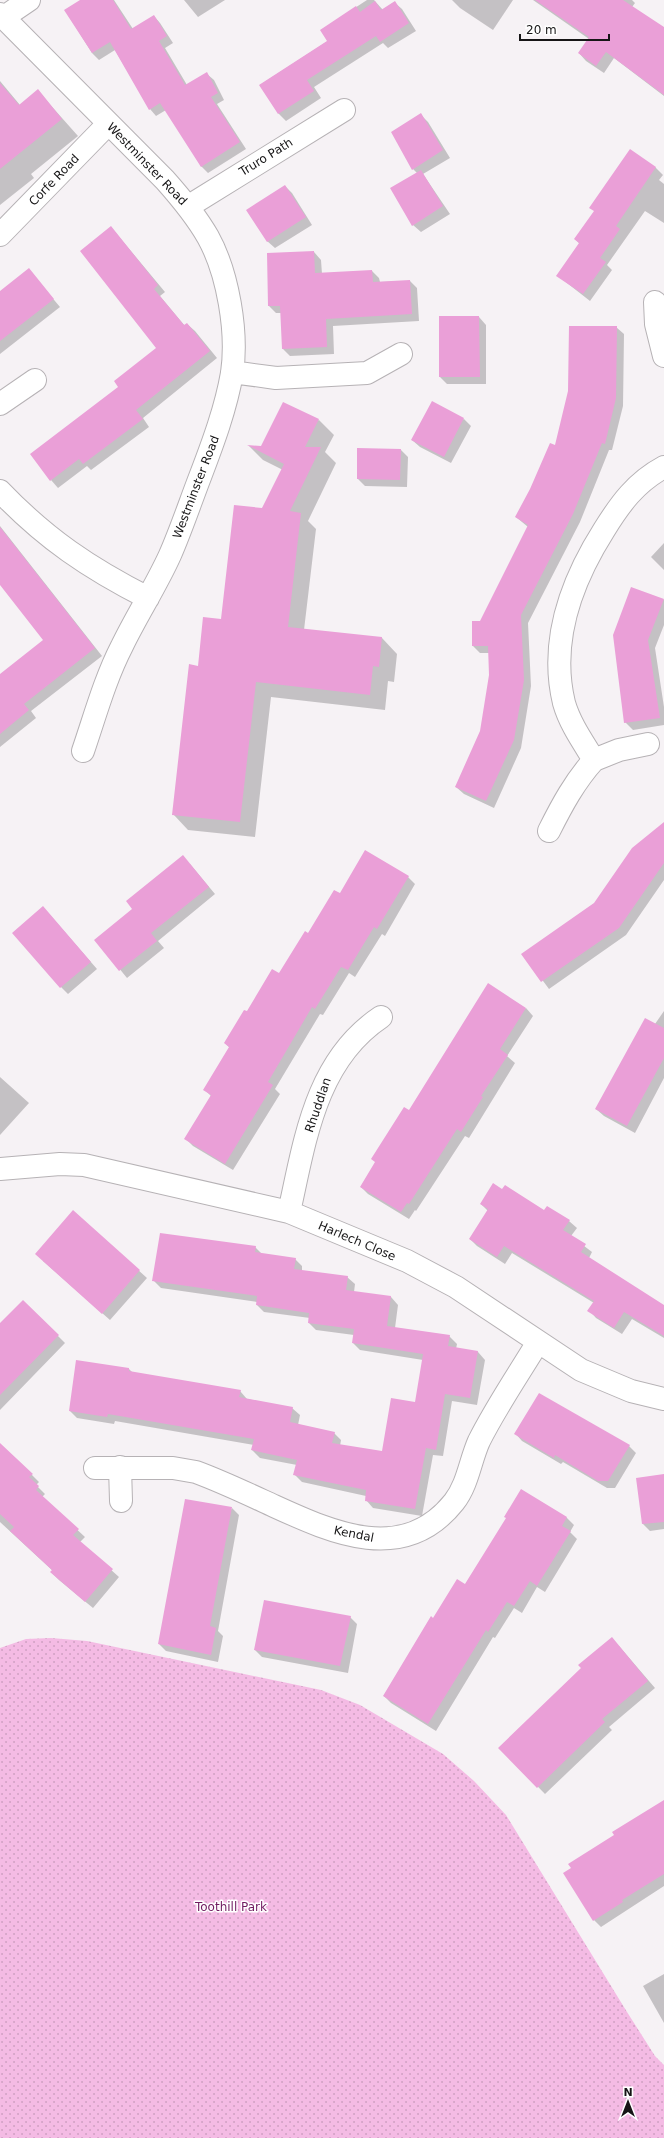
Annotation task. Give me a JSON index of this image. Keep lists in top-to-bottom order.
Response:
{
  "streets": {
    "street": [
      "Truro Path",
      "Westminster Road",
      "Corfe Road",
      "Rhuddlan",
      "Harlech Close",
      "Kendal"
    ]
  },
  "crossings": [
    ["Truro Path", "Westminster Road"],
    ["Westminster Road", "Corfe Road"],
    ["Rhuddlan", "Harlech Close"],
    ["Harlech Close", "Kendal"]
  ],
  "parks": ["Toothill Park"],
  "scale_bar": "20 m",
  "north": "top"
}
